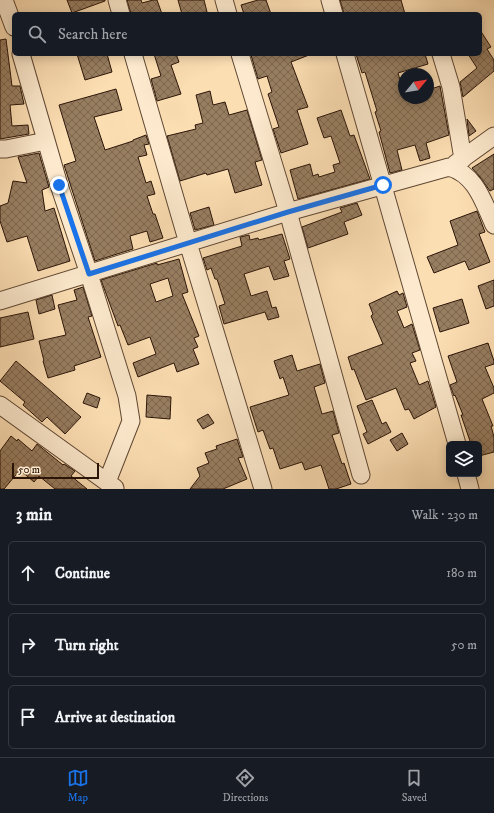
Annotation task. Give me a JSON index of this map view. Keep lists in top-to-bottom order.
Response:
{
  "scale_bar": "50 m",
  "north": "top right",
  "page": {
    "search": "Search here",
    "scale": "50 m",
    "heading": ["3 min", "Walk · 230 m"],
    "list": [
      ["Continue", "180 m"],
      ["Turn right", "50 m"],
      "Arrive at destination"
    ],
    "nav": ["Map", "Directions", "Saved"]
  }
}
